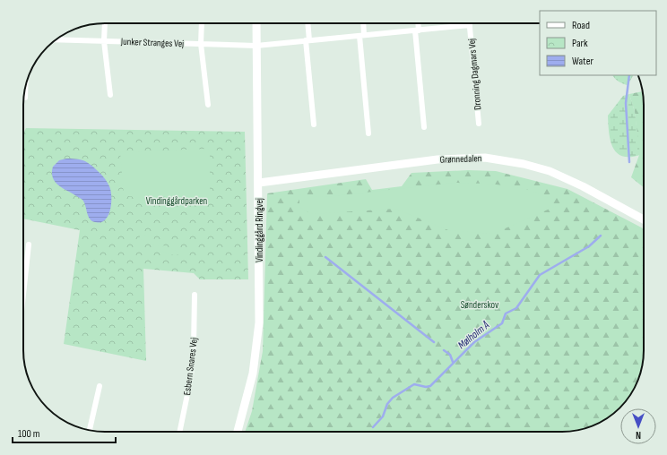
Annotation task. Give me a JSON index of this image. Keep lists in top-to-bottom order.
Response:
{
  "streets": {
    "street": [
      "Junker Stranges Vej",
      "Dronning Dagmars Vej",
      "Grønnedalen",
      "Vindinggård Ringvej",
      "Esbern Snares Vej"
    ]
  },
  "crossings": [
    ["Junker Stranges Vej", "Dronning Dagmars Vej"],
    ["Junker Stranges Vej", "Vindinggård Ringvej"],
    ["Dronning Dagmars Vej", "Vindinggård Ringvej"],
    ["Grønnedalen", "Vindinggård Ringvej"]
  ],
  "water": ["Mølholm Å"],
  "parks": ["Vindinggårdparken", "Sønderskov"],
  "legend": ["Road", "Park", "Water"],
  "scale_bar": "100 m",
  "north": "bottom"
}
